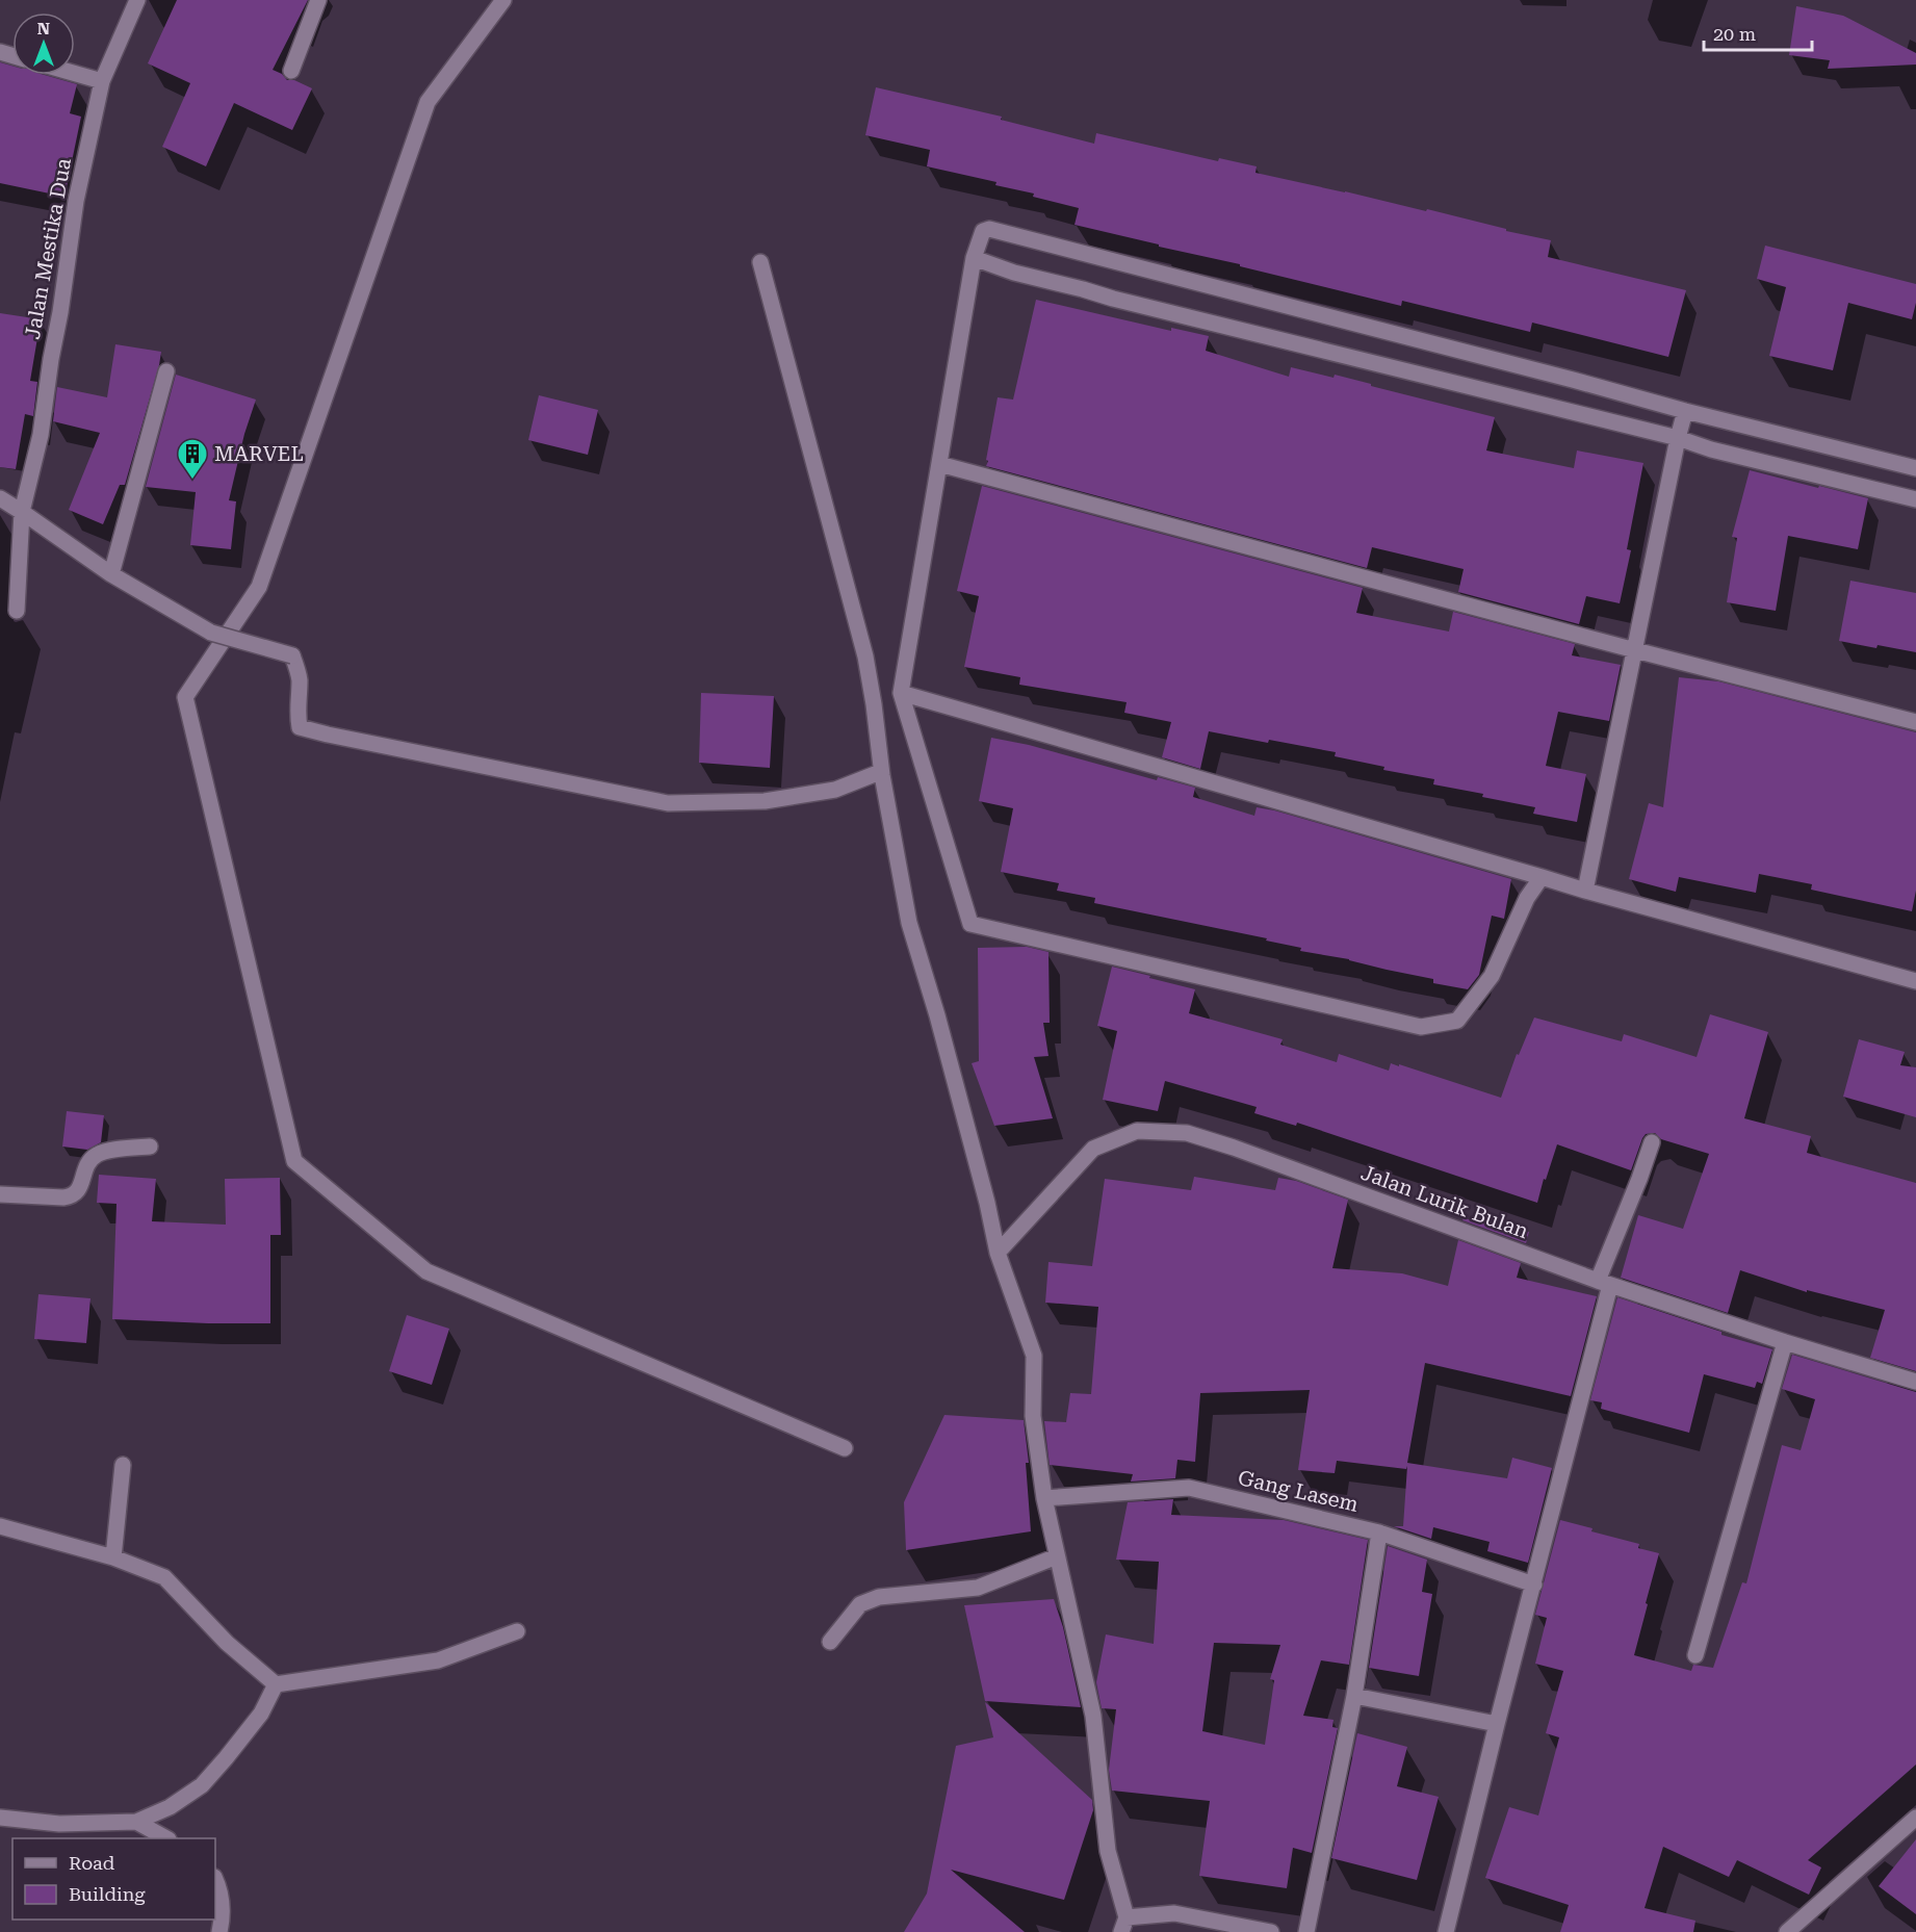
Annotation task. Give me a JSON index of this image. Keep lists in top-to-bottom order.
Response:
{
  "streets": {
    "street": ["Jalan Mestika Dua", "Jalan Lurik Bulan", "Gang Lasem"]
  },
  "places": {
    "building": ["MARVEL"]
  },
  "legend": ["Road", "Building"],
  "scale_bar": "20 m",
  "north": "top"
}
